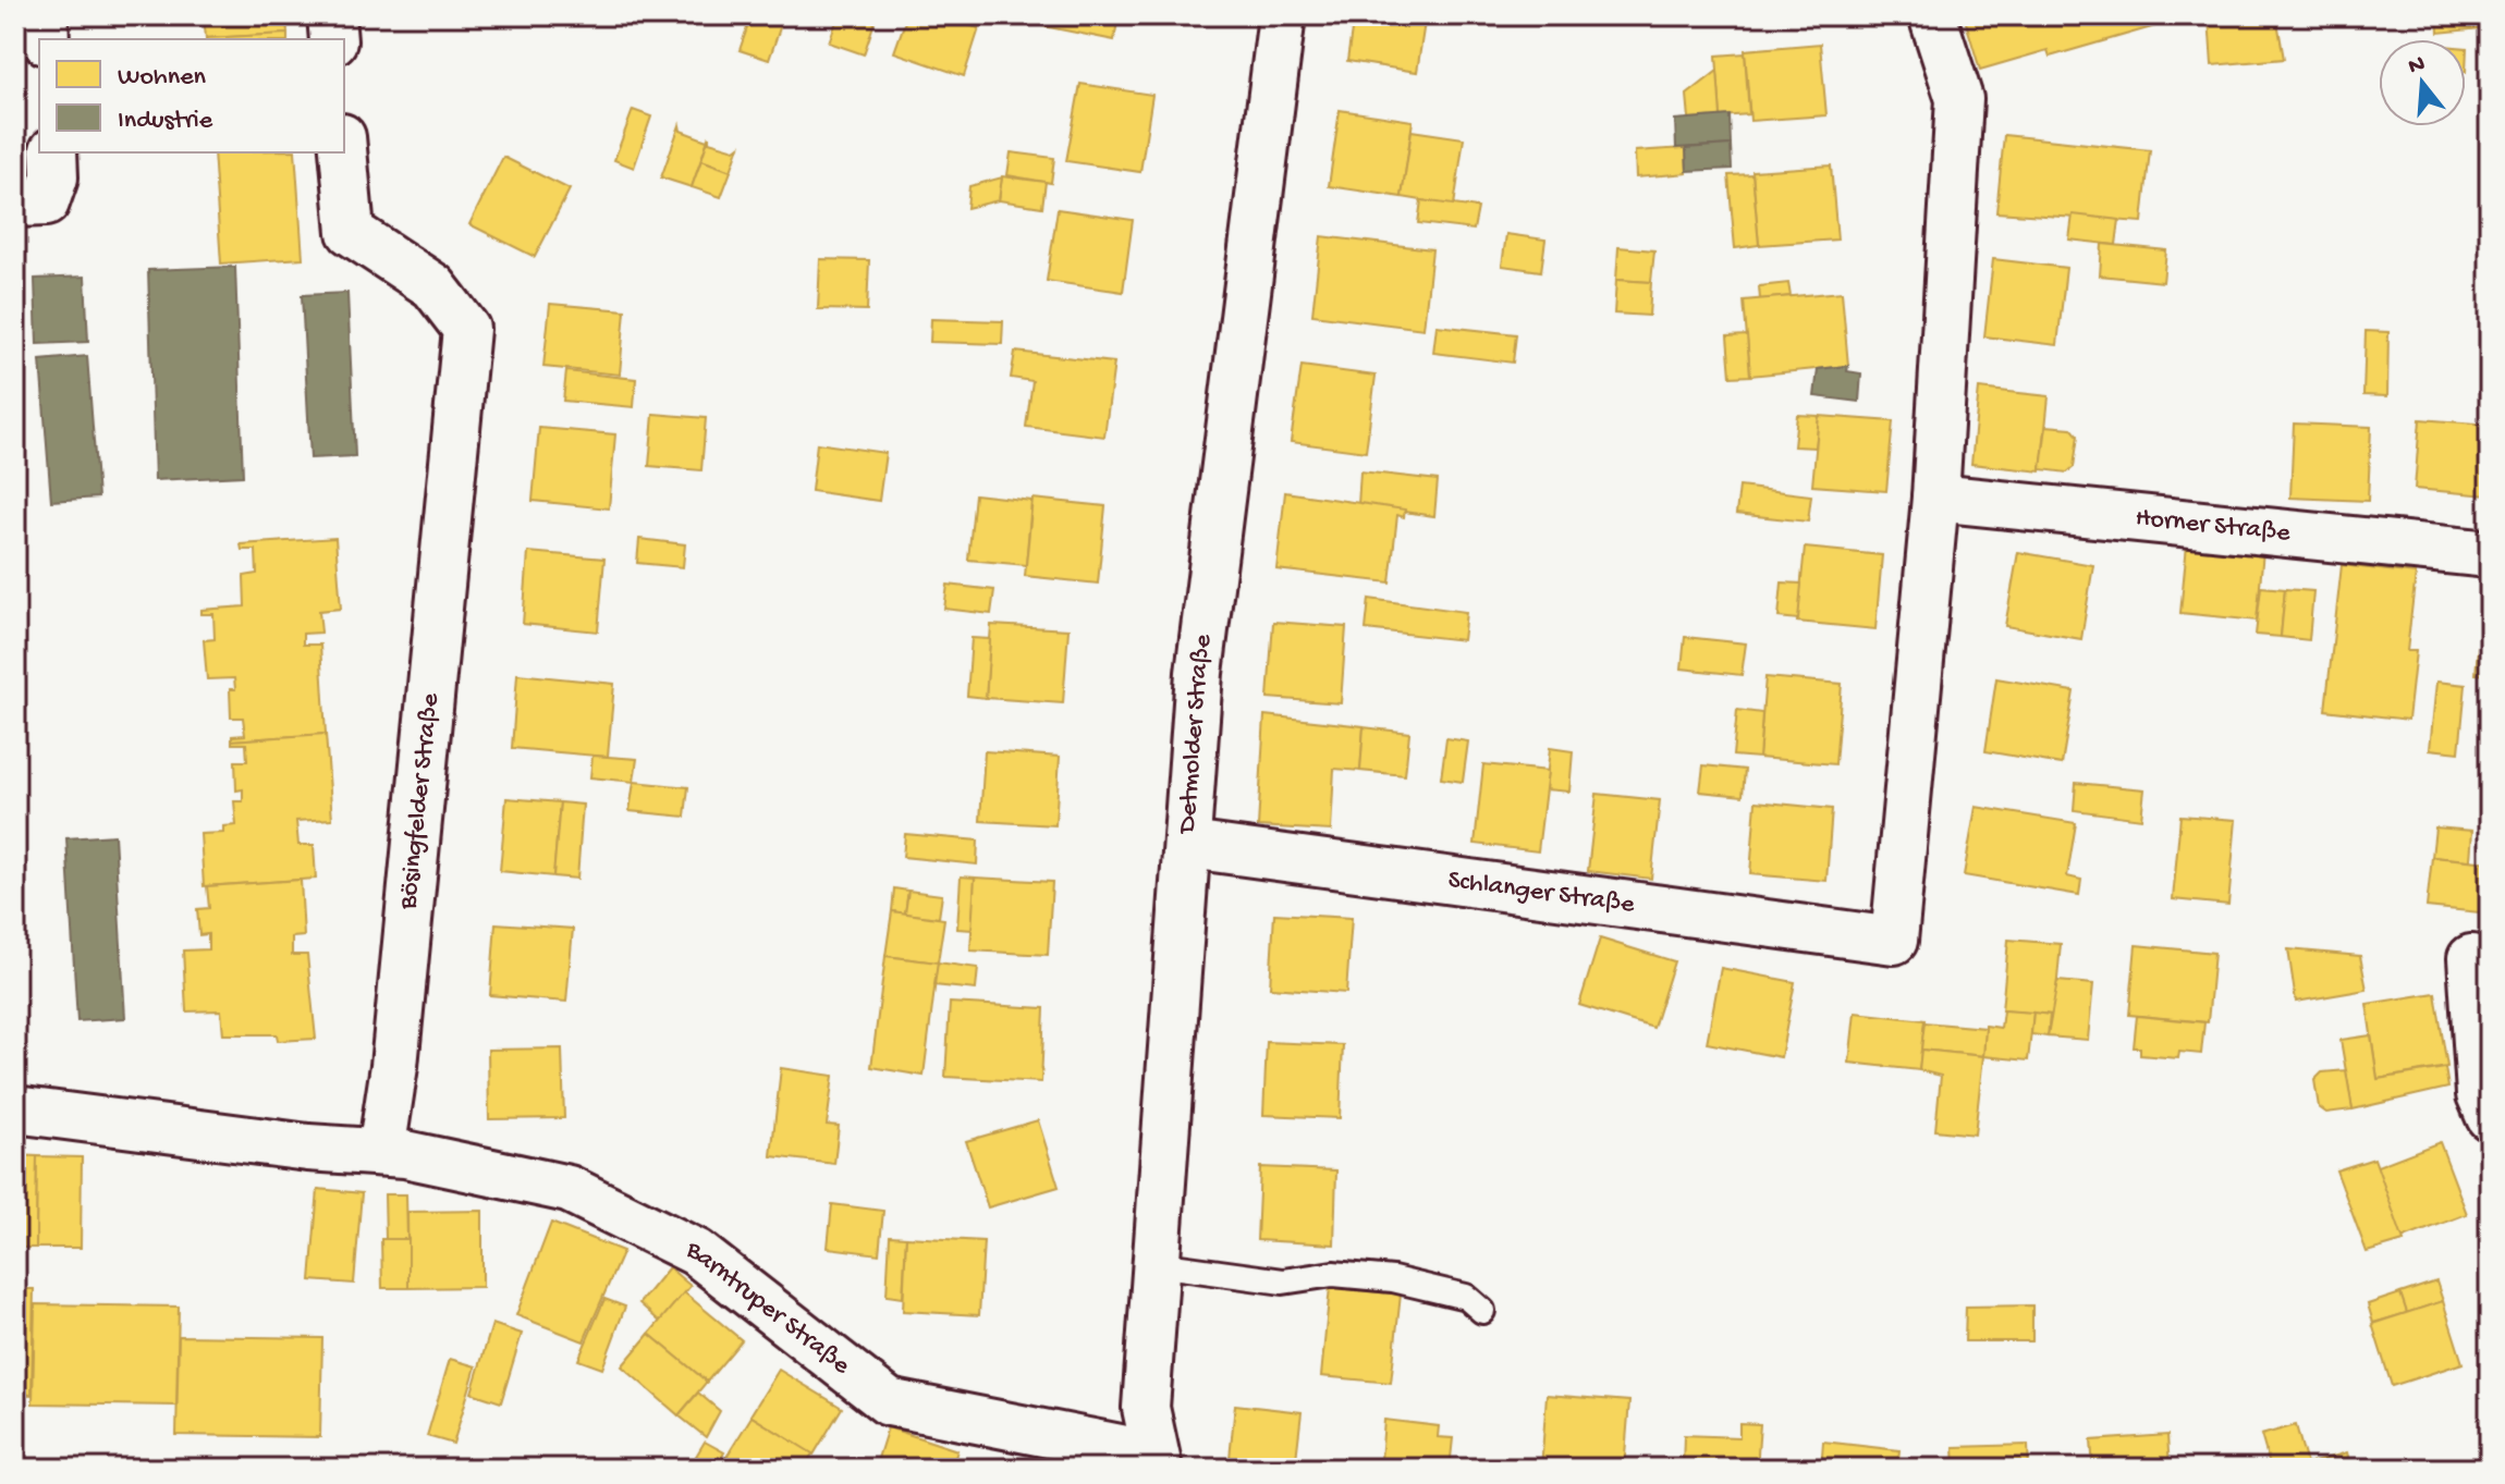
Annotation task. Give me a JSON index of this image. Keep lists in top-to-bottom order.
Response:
{
  "streets": {
    "street": [
      "Horner Straße",
      "Detmolder Straße",
      "Bösingfelder Straße",
      "Schlanger Straße",
      "Barntruper Straße"
    ]
  },
  "crossings": [
    ["Horner Straße", "Schlanger Straße"],
    ["Detmolder Straße", "Schlanger Straße"],
    ["Detmolder Straße", "Barntruper Straße"],
    ["Bösingfelder Straße", "Barntruper Straße"]
  ],
  "legend": ["Wohnen", "Industrie"],
  "north": "top"
}
